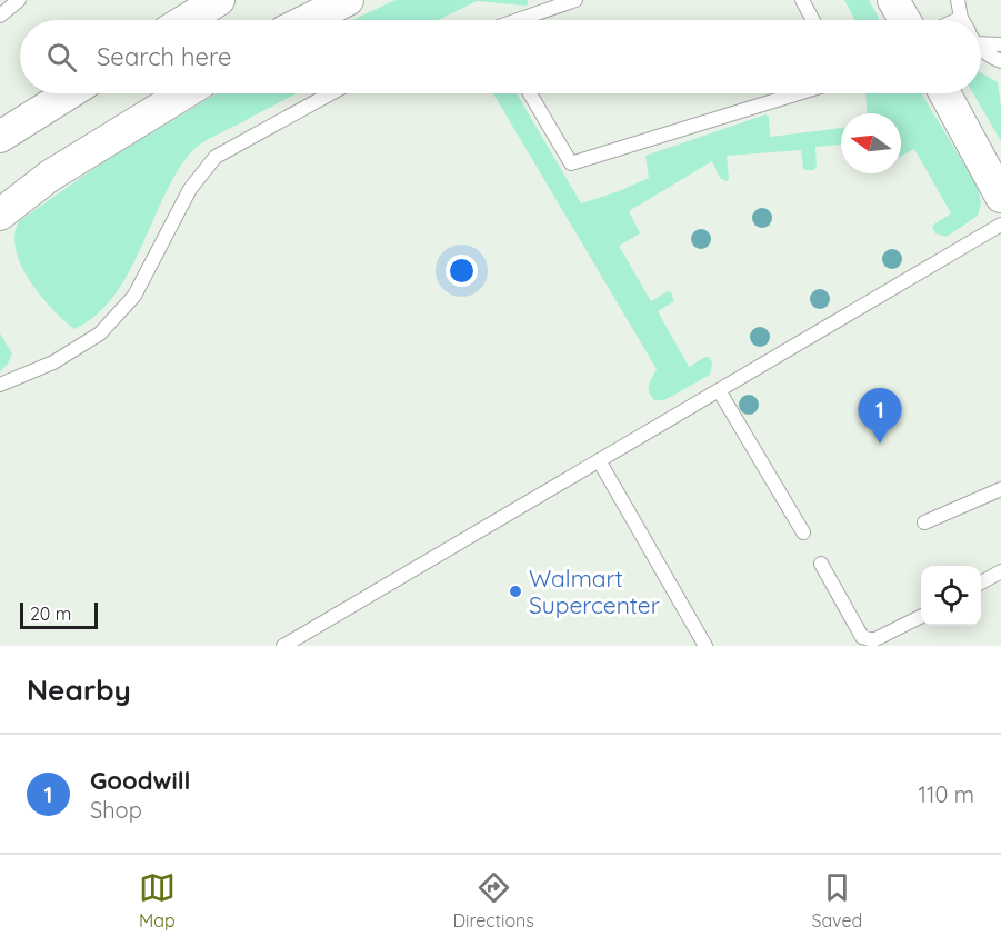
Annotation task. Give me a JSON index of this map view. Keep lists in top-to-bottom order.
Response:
{
  "places": ["Walmart Supercenter"],
  "scale_bar": "20 m",
  "north": "left",
  "page": {
    "search": "Search here",
    "pins": "1",
    "scale": "20 m",
    "heading": "Nearby",
    "list": [
      {
        "mark": "1",
        "name": "Goodwill",
        "note": "Shop",
        "value": "110 m"
      }
    ],
    "nav": ["Map", "Directions", "Saved"]
  }
}
